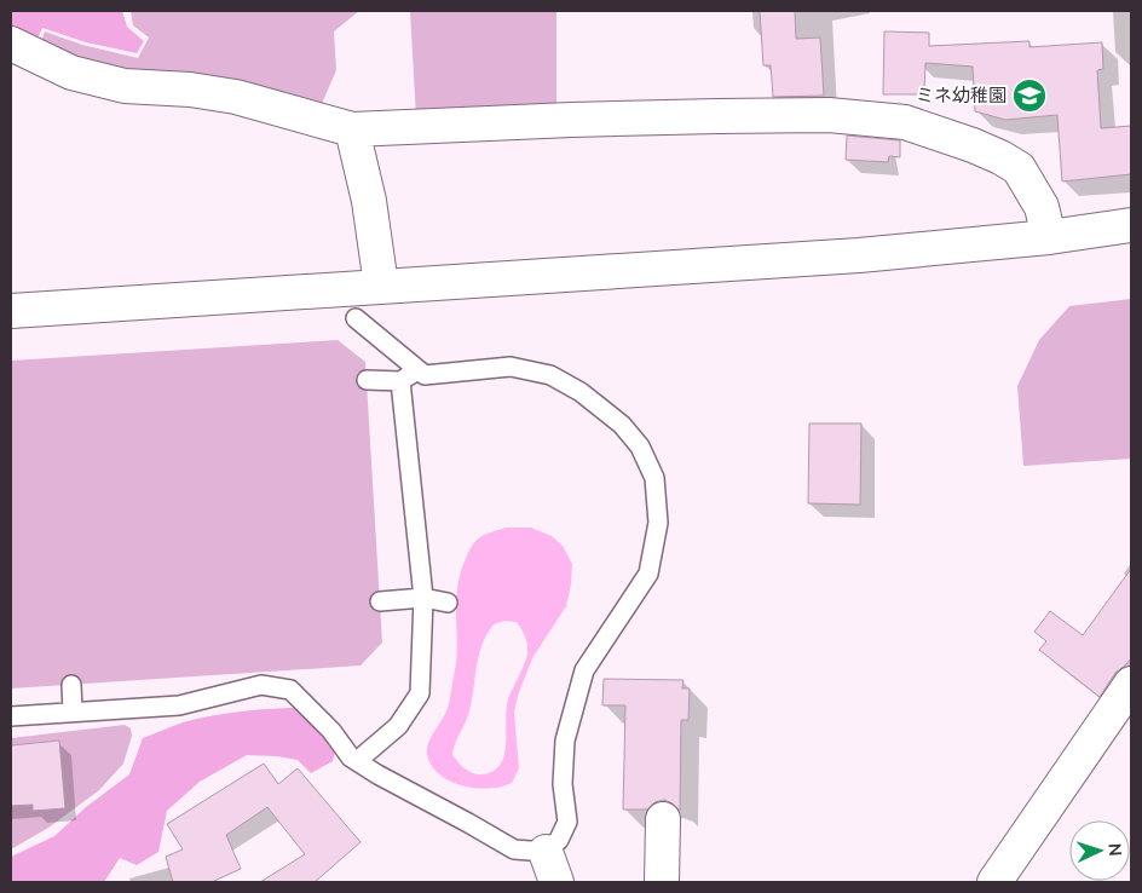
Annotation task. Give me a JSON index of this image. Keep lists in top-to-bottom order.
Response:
{
  "places": {
    "school or university": ["ミネ幼稚園"]
  },
  "north": "right"
}
